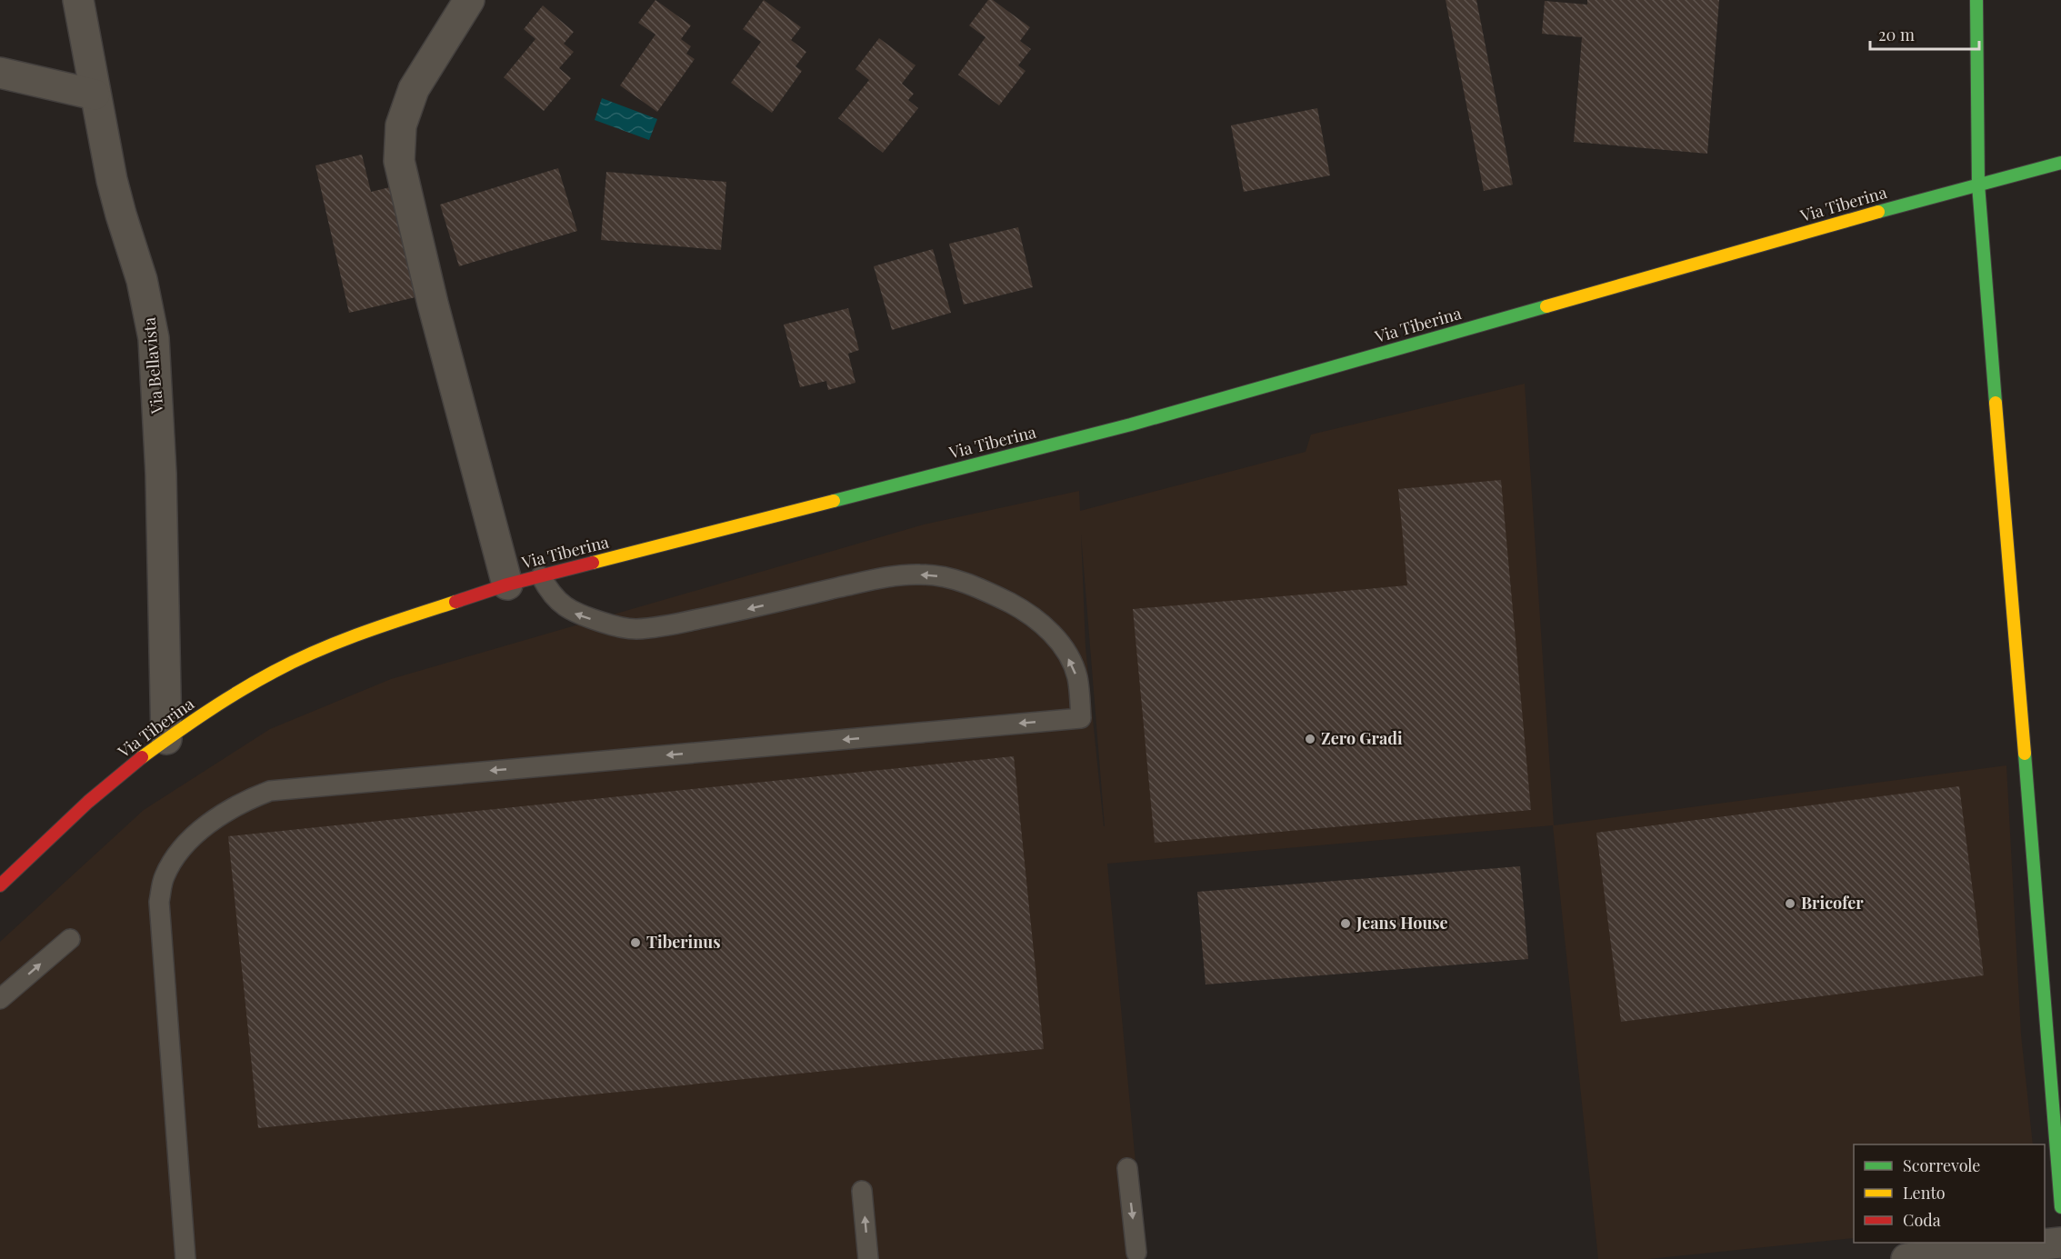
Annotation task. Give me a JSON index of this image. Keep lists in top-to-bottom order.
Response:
{
  "streets": {
    "main road": ["Via Tiberina"],
    "street": ["Via Bellavista"]
  },
  "crossings": [
    ["Via Tiberina", "Via Bellavista"]
  ],
  "places": [
    "Zero Gradi",
    "Bricofer",
    "Jeans House",
    "Tiberinus"
  ],
  "legend": ["Scorrevole", "Lento", "Coda"],
  "scale_bar": "20 m"
}
